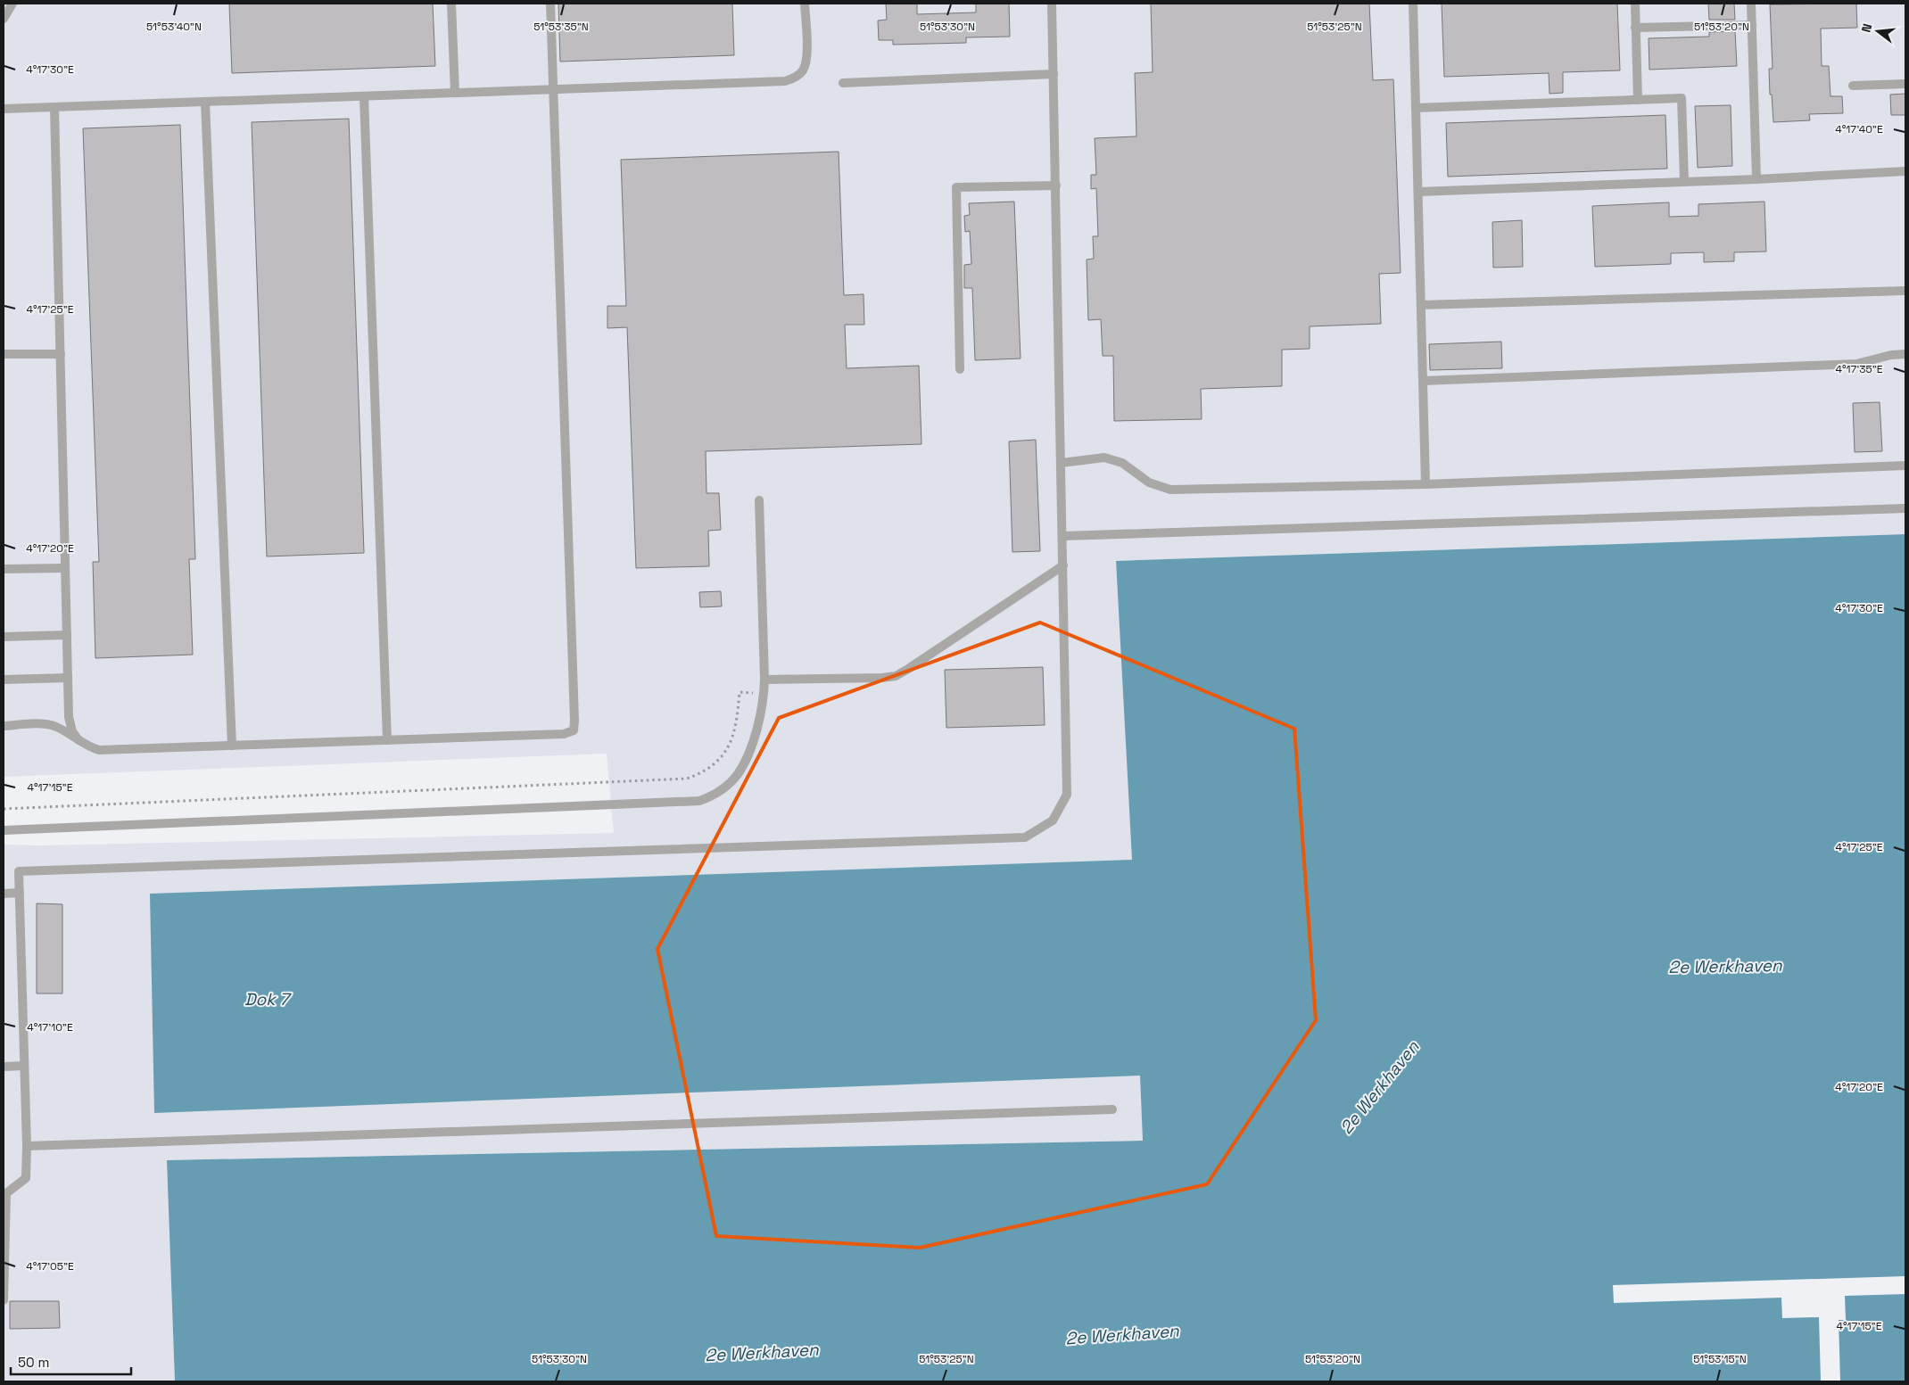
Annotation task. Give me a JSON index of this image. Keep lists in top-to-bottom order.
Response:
{
  "water": ["2e Werkhaven", "Dok 7"],
  "scale_bar": "50 m",
  "north": "left",
  "coordinates": [
    "51°53'40\"N",
    "51°53'35\"N",
    "51°53'30\"N",
    "51°53'25\"N",
    "51°53'20\"N",
    "4°17'30\"E",
    "4°17'40\"E",
    "4°17'25\"E",
    "4°17'35\"E",
    "4°17'20\"E",
    "4°17'15\"E",
    "4°17'10\"E",
    "4°17'05\"E",
    "51°53'15\"N"
  ]
}
